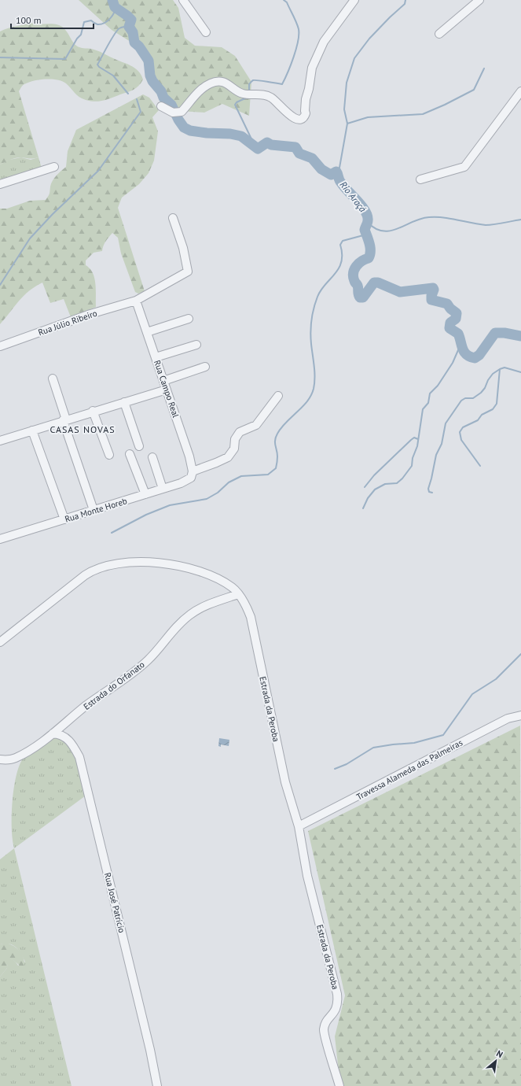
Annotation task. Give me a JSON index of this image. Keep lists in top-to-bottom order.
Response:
{
  "streets": {
    "street": [
      "Rua Júlio Ribeiro",
      "Rua Campo Real",
      "Rua Monte Horeb",
      "Estrada do Orfanato",
      "Estrada da Peroba",
      "Travessa Alameda das Palmeiras",
      "Rua José Patrício"
    ]
  },
  "crossings": [
    ["Rua Júlio Ribeiro", "Rua Campo Real"],
    ["Rua Campo Real", "Rua Monte Horeb"],
    ["Estrada do Orfanato", "Estrada da Peroba"],
    ["Estrada do Orfanato", "Rua José Patrício"],
    ["Estrada da Peroba", "Travessa Alameda das Palmeiras"]
  ],
  "districts": ["CASAS NOVAS"],
  "water": ["Rio Araçá"],
  "scale_bar": "100 m",
  "north": "top right"
}
